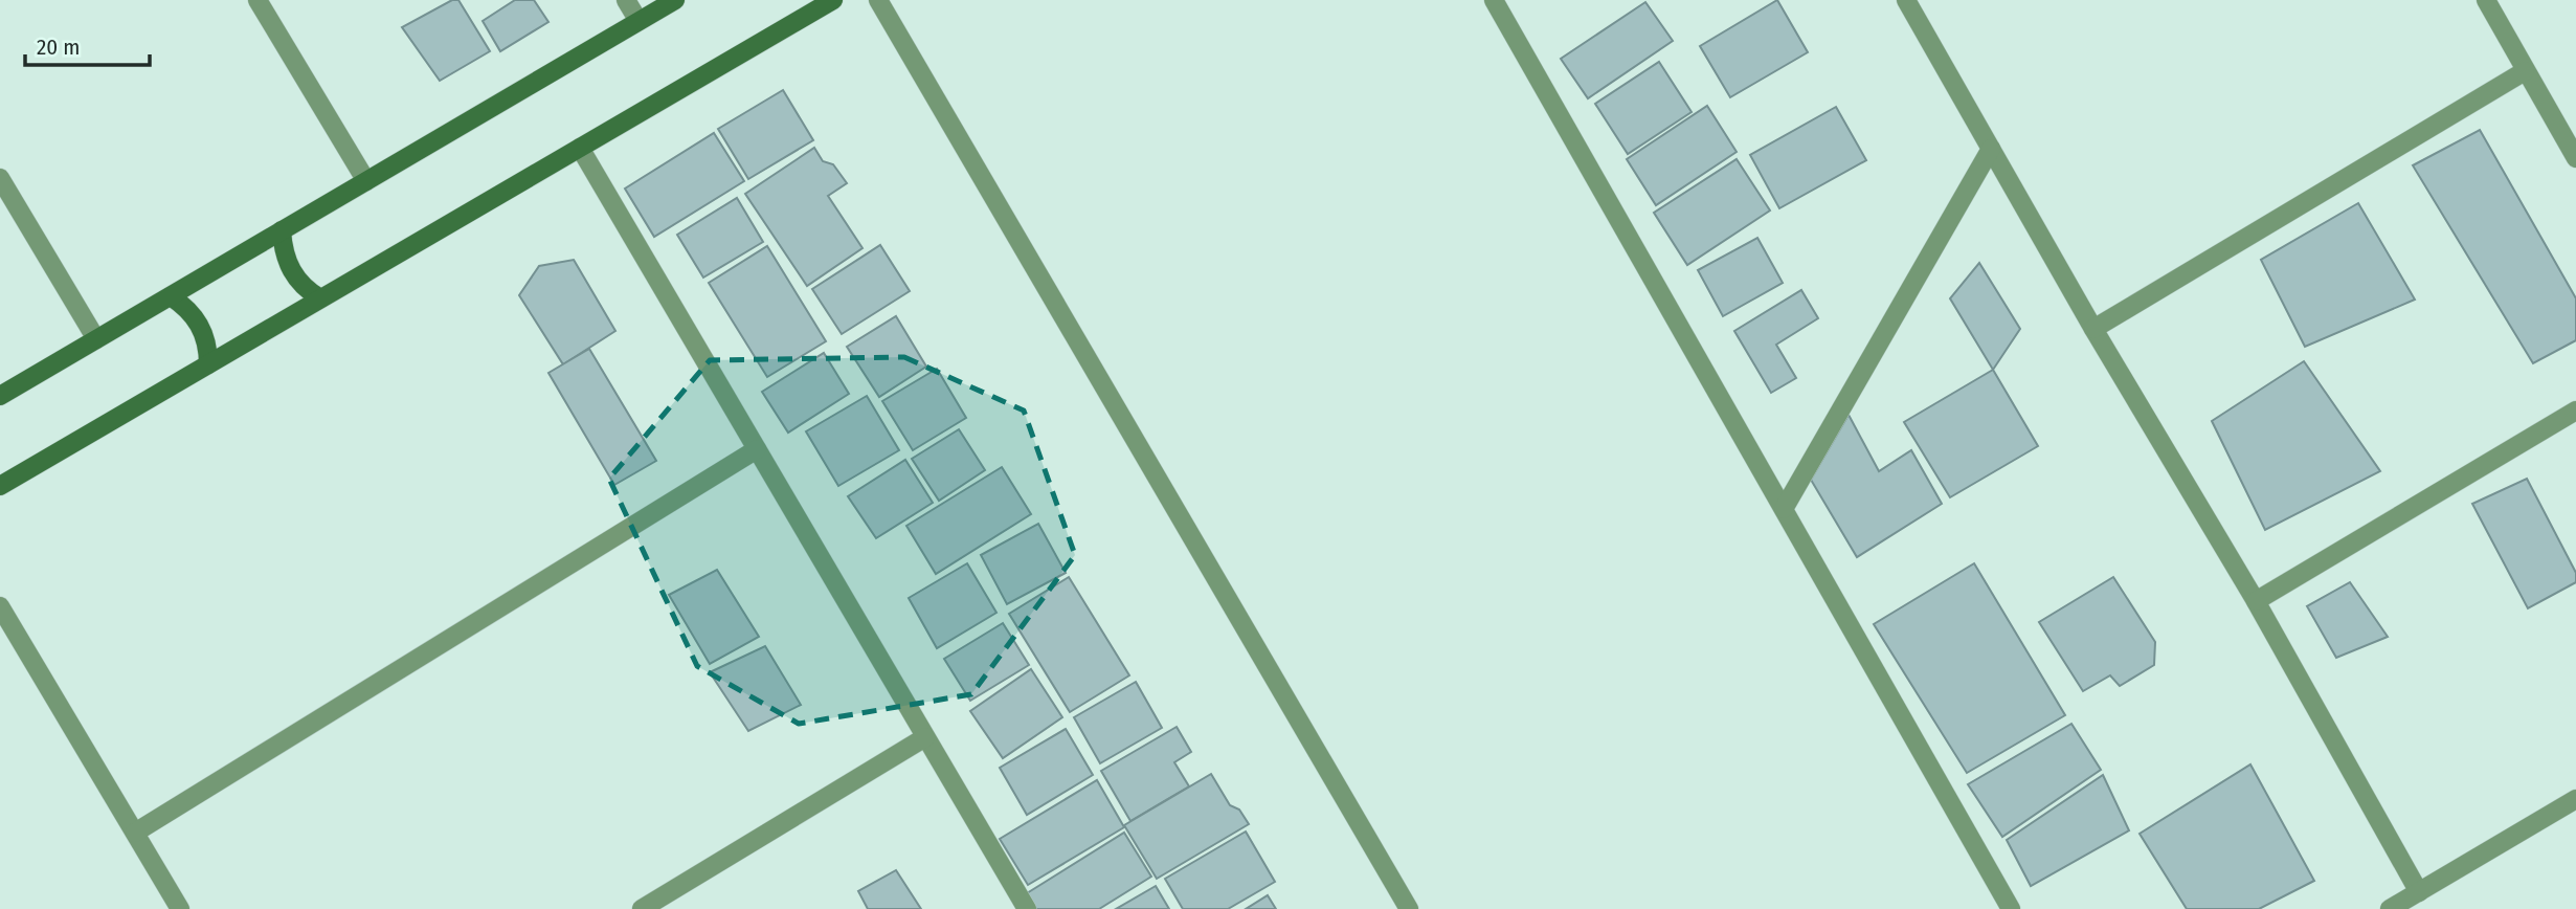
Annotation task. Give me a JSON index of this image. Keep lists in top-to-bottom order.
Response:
{
  "scale_bar": "20 m"
}
